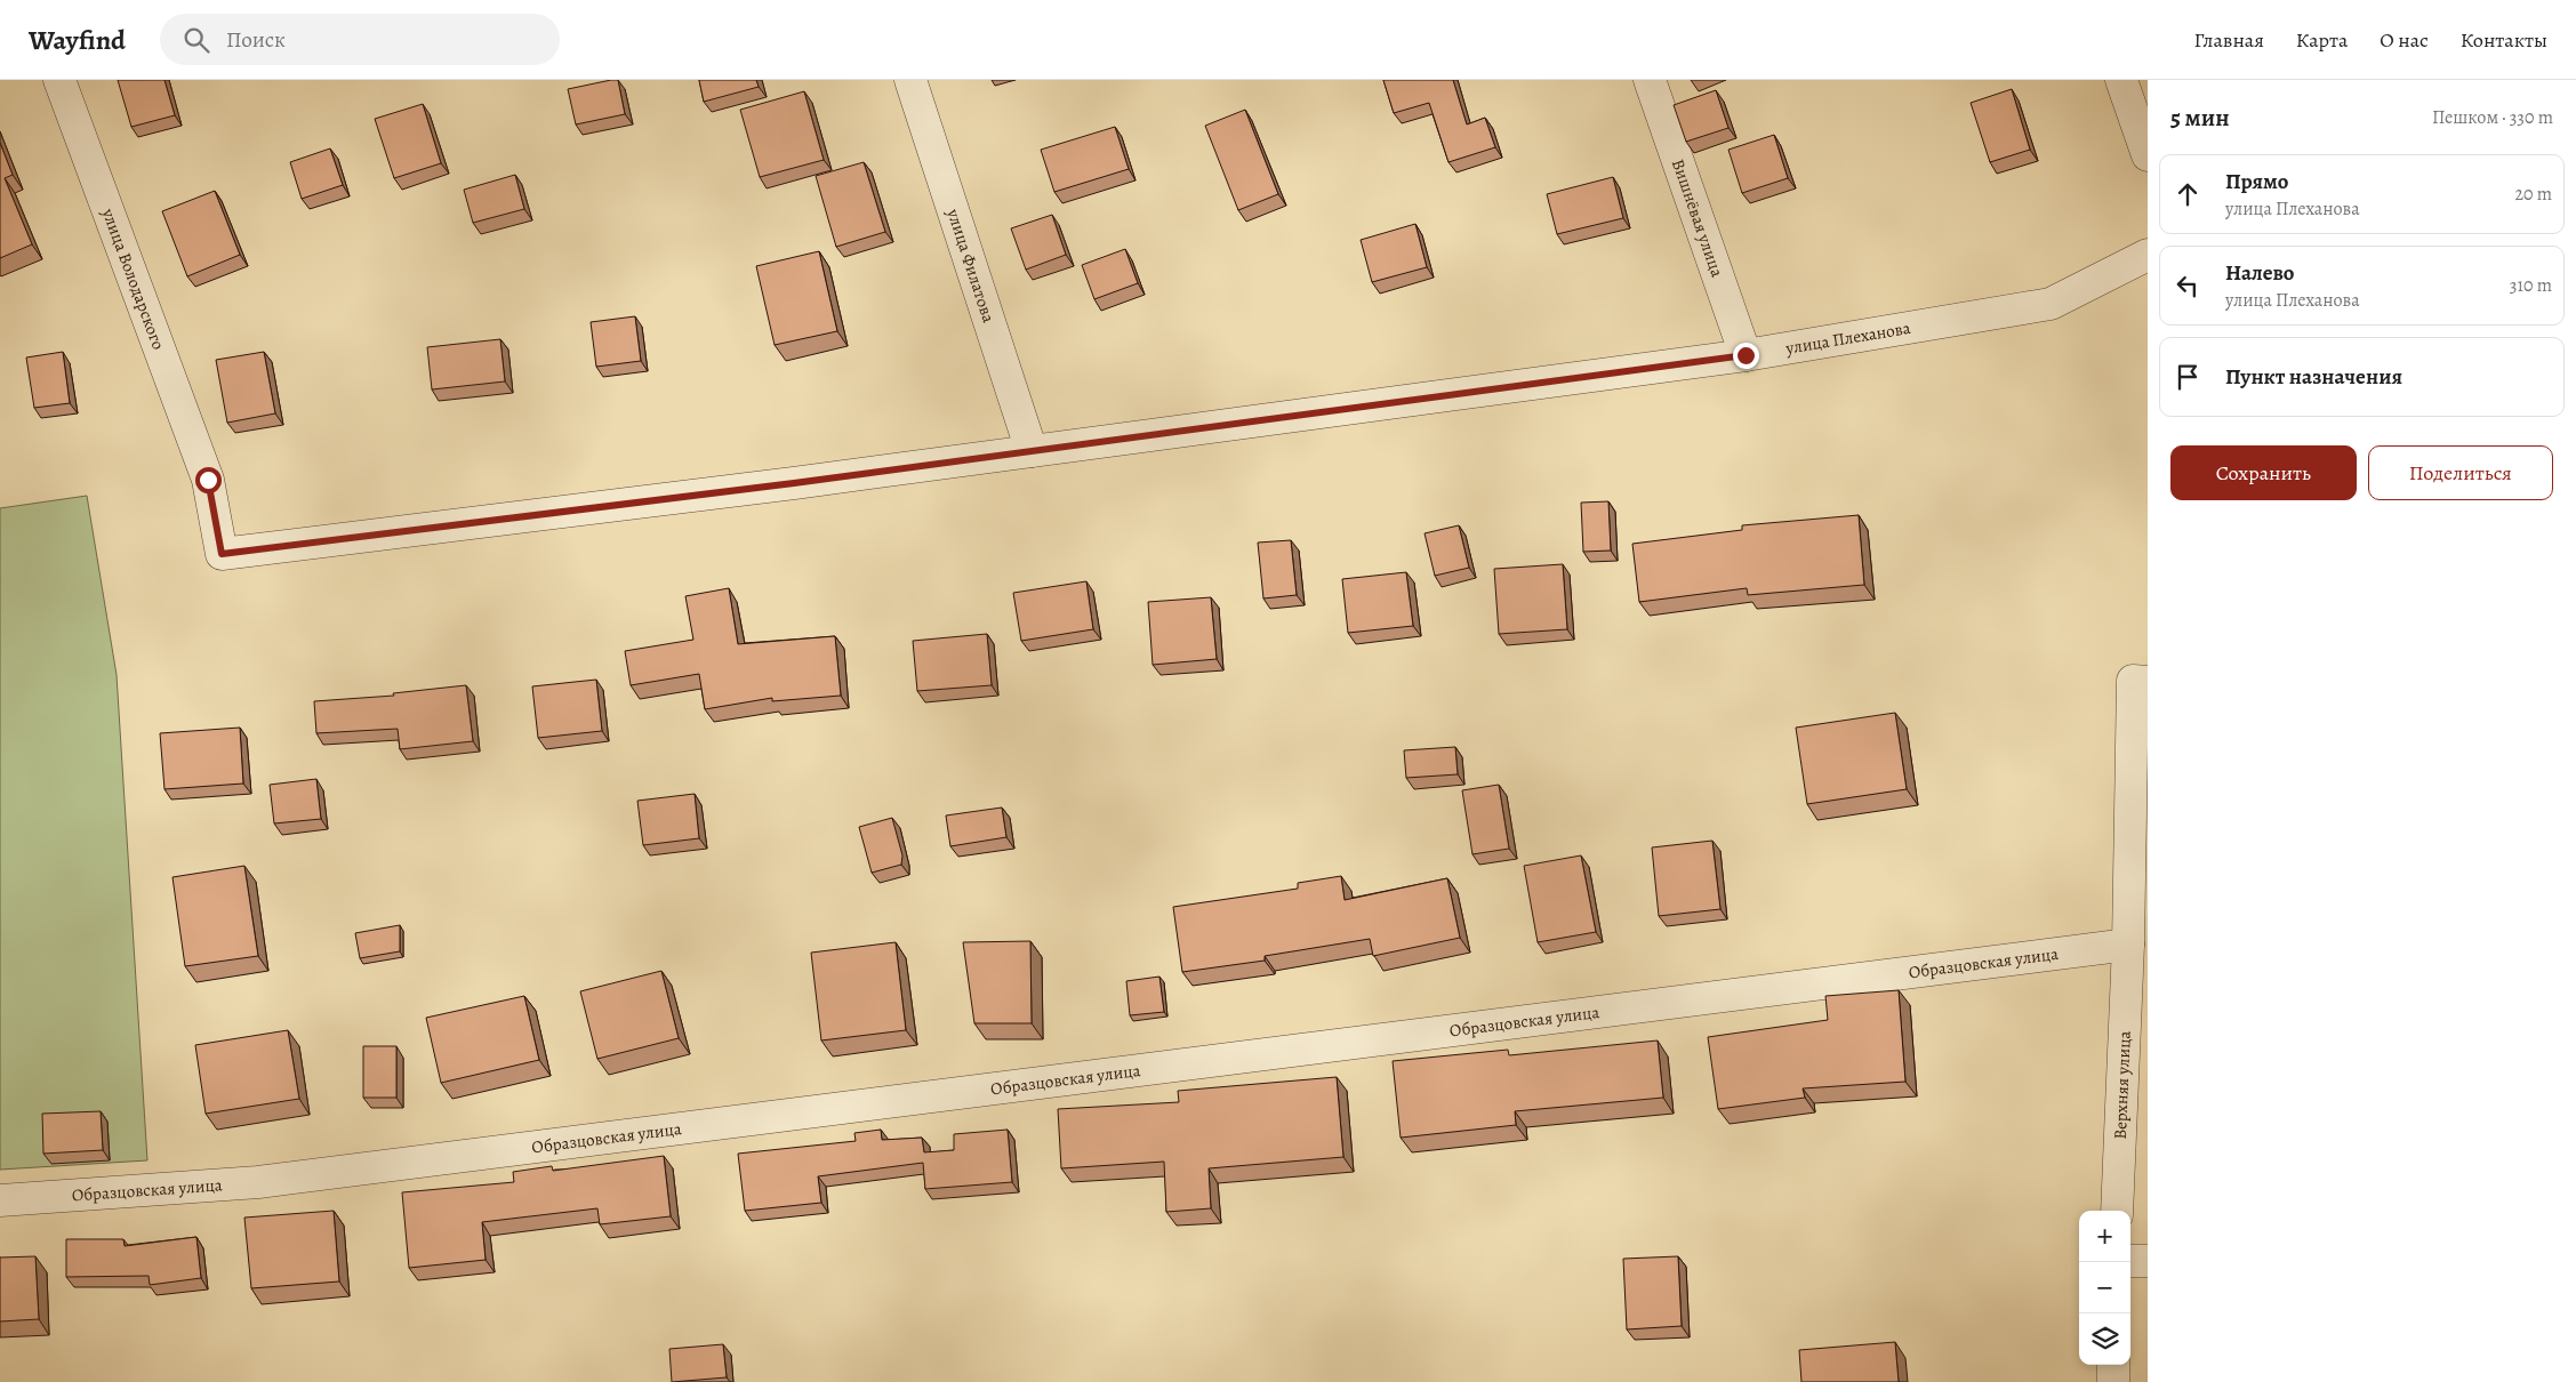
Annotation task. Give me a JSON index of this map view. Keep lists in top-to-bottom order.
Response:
{
  "streets": {
    "street": [
      "Вишнёвая улица",
      "улица Филатова",
      "улица Володарского",
      "улица Плеханова",
      "Образцовская улица",
      "Верхняя улица"
    ]
  },
  "crossings": [
    ["Вишнёвая улица", "улица Плеханова"],
    ["улица Филатова", "улица Плеханова"],
    ["улица Володарского", "улица Плеханова"],
    ["Образцовская улица", "Верхняя улица"]
  ],
  "page": {
    "header": "Wayfind",
    "search": "Поиск",
    "nav": [
      "Главная",
      "Карта",
      "О нас",
      "Контакты"
    ],
    "heading": ["5 мин", "Пешком · 330 m"],
    "list": [
      ["Прямо", "улица Плеханова", "20 m"],
      ["Налево", "улица Плеханова", "310 m"],
      "Пункт назначения"
    ],
    "buttons": ["Сохранить", "Поделиться"],
    "map_buttons": ["+", "−"]
  }
}
